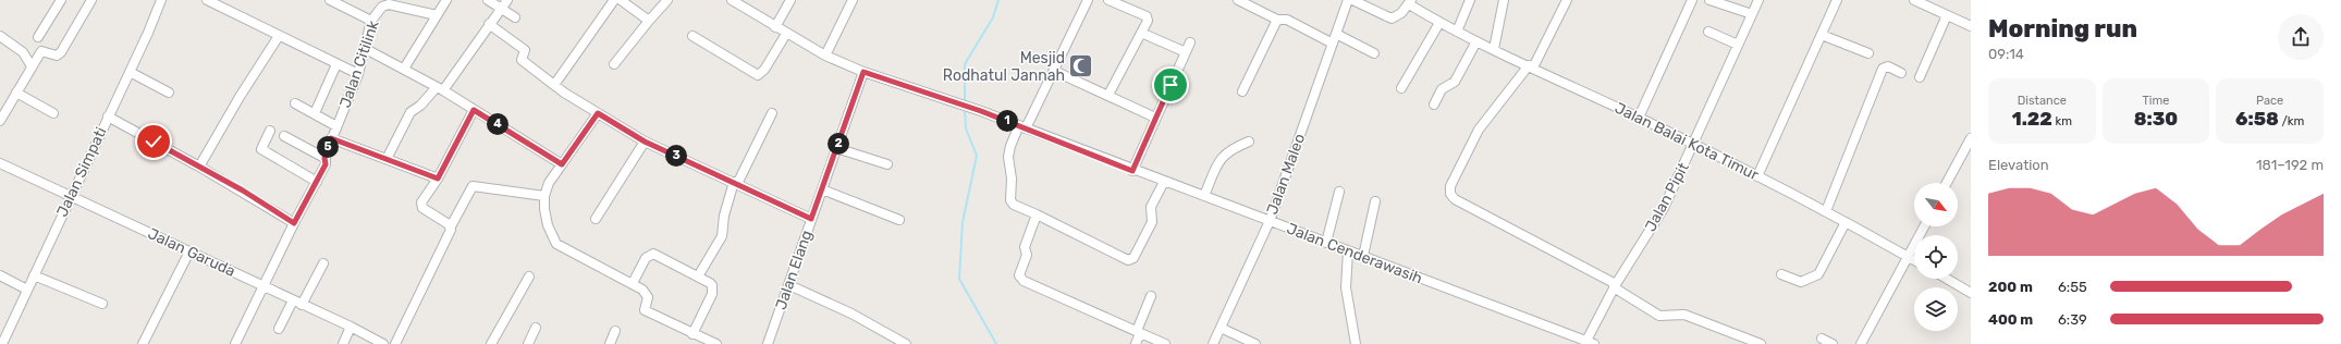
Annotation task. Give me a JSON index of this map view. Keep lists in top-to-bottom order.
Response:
{
  "streets": {
    "street": [
      "Jalan Citilink",
      "Jalan Balai Kota Timur",
      "Jalan Simpati",
      "Jalan Maleo",
      "Jalan Pipit",
      "Jalan Garuda",
      "Jalan Cenderawasih",
      "Jalan Elang"
    ]
  },
  "crossings": [
    ["Jalan Citilink", "Jalan Garuda"],
    ["Jalan Balai Kota Timur", "Jalan Pipit"],
    ["Jalan Simpati", "Jalan Garuda"],
    ["Jalan Maleo", "Jalan Cenderawasih"],
    ["Jalan Pipit", "Jalan Cenderawasih"],
    ["Jalan Cenderawasih", "Jalan Elang"]
  ],
  "places": {
    "mosque": ["Mesjid Rodhatul Jannah"]
  },
  "north": "bottom right",
  "page": {
    "heading": ["Morning run", "09:14"],
    "stats": [
      ["Distance", "1.22 km"],
      ["Time", "8:30"],
      ["Pace", "6:58 /km"]
    ],
    "pins": [
      "1",
      "4",
      "2",
      "5",
      "3"
    ],
    "chart": ["Elevation", "181–192 m"],
    "list": [
      {
        "name": "200 m",
        "note": "6:55"
      },
      {
        "name": "400 m",
        "note": "6:39"
      }
    ]
  }
}
